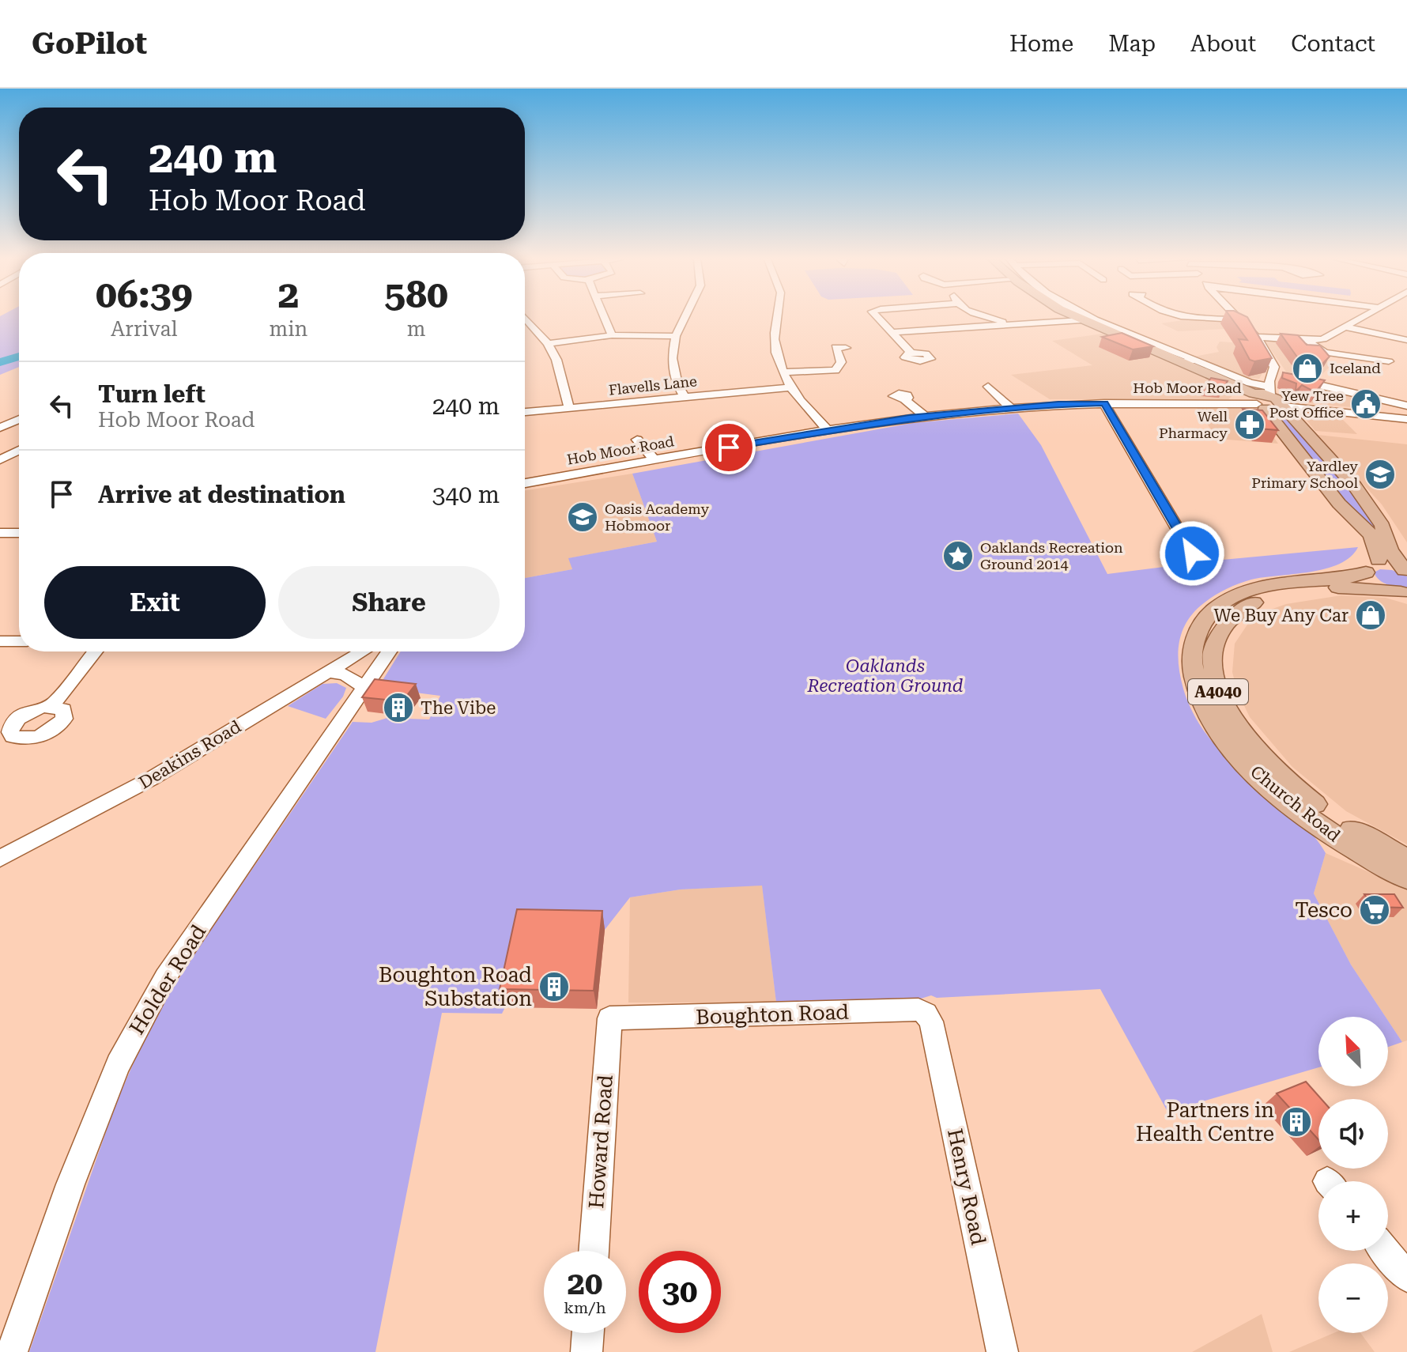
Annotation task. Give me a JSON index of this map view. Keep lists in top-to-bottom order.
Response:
{
  "streets": {
    "main road": ["A4040", "Church Road"],
    "street": [
      "Flavells Lane",
      "Hob Moor Road",
      "Deakins Road",
      "Holder Road",
      "Boughton Road",
      "Howard Road",
      "Henry Road"
    ]
  },
  "crossings": [
    ["Hob Moor Road", "A4040"],
    ["A4040", "Church Road"],
    ["Boughton Road", "Howard Road"],
    ["Boughton Road", "Henry Road"]
  ],
  "parks": ["Oaklands Recreation Ground"],
  "places": {
    "shop": ["Iceland", "We Buy Any Car"],
    "public building": ["Yew Tree Post Office"],
    "pharmacy": ["Well Pharmacy"],
    "school or university": ["Yardley Primary School", "Oasis Academy Hobmoor"],
    "place": ["Oaklands Recreation Ground 2014"],
    "building": ["The Vibe", "Boughton Road Substation", "Partners in Health Centre"],
    "supermarket": ["Tesco"]
  },
  "north": "top left",
  "page": {
    "header": "GoPilot",
    "nav": [
      "Home",
      "Map",
      "About",
      "Contact"
    ],
    "turn": ["240 m", "Hob Moor Road"],
    "eta": [
      "06:39",
      "Arrival",
      "2",
      "min",
      "580",
      "m"
    ],
    "list": [
      {
        "name": "Turn left",
        "note": "Hob Moor Road",
        "value": "240 m"
      },
      {
        "name": "Arrive at destination",
        "value": "340 m"
      }
    ],
    "buttons": ["Exit", "Share"],
    "map_buttons": ["+", "−"],
    "speed": "20 km/h",
    "limit": "30"
  }
}
